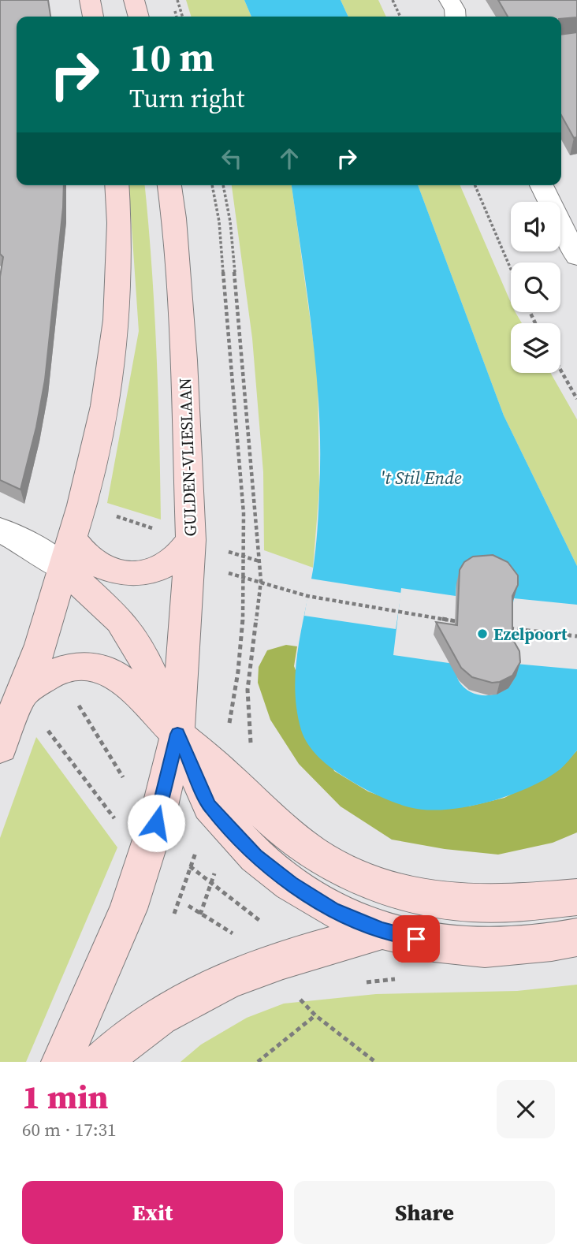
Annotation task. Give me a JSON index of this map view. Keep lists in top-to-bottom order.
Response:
{
  "streets": {
    "main road": ["GULDEN-VLIESLAAN"]
  },
  "water": ["'t Stil Ende"],
  "places": ["Ezelpoort"],
  "page": {
    "turn": ["10 m", "Turn right"],
    "heading": ["1 min", "60 m · 17:31"],
    "buttons": ["Exit", "Share"]
  }
}
